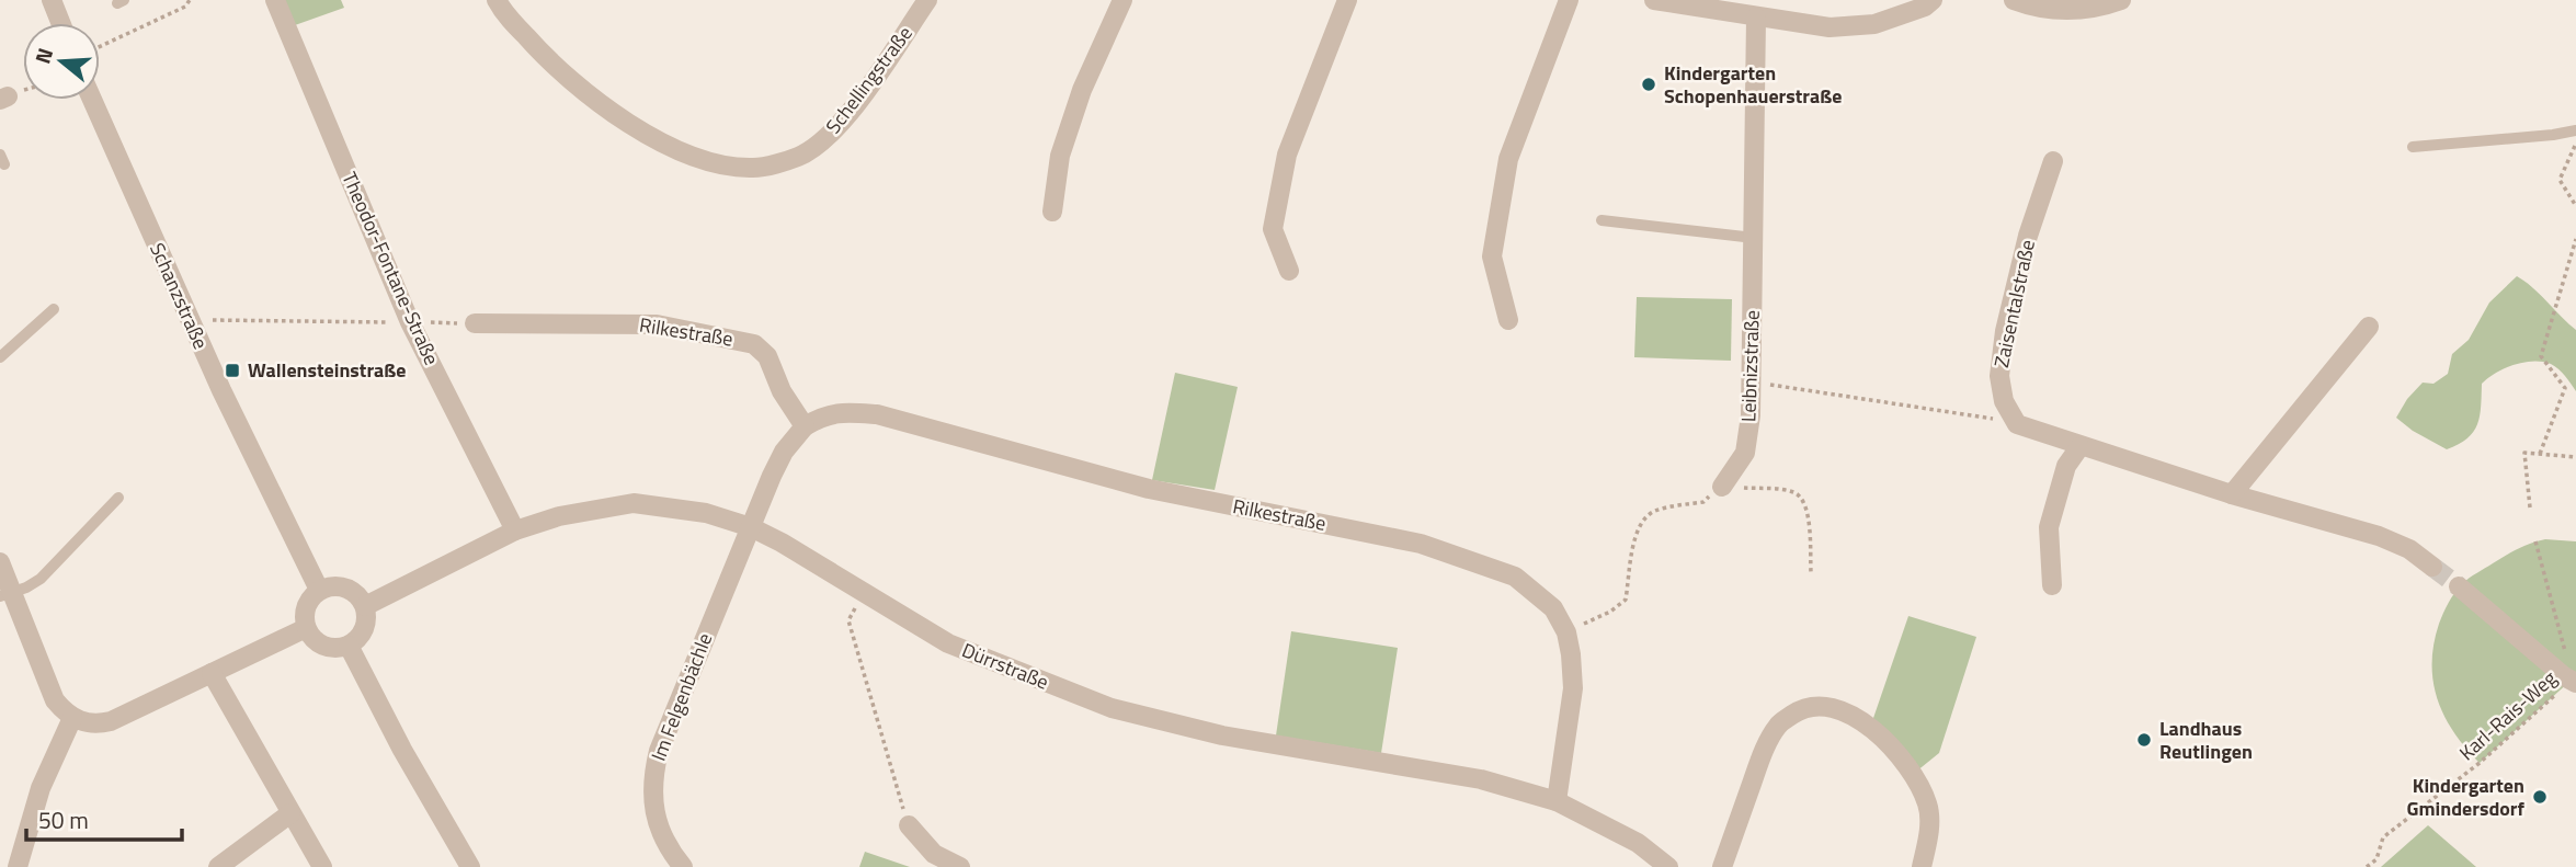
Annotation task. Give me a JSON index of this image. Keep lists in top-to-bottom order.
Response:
{
  "streets": {
    "street": [
      "Schellingstraße",
      "Theodor-Fontane-Straße",
      "Schanzstraße",
      "Zaisentalstraße",
      "Rilkestraße",
      "Leibnizstraße",
      "Dürrstraße",
      "Im Felgenbächle"
    ],
    "path": ["Karl-Rais-Weg"]
  },
  "crossings": [
    ["Theodor-Fontane-Straße", "Dürrstraße"],
    ["Schanzstraße", "Dürrstraße"],
    ["Rilkestraße", "Dürrstraße"],
    ["Dürrstraße", "Im Felgenbächle"]
  ],
  "places": {
    "other": ["Kindergarten Schopenhauerstraße", "Landhaus Reutlingen", "Kindergarten Gmindersdorf"],
    "transit": ["Wallensteinstraße"]
  },
  "scale_bar": "50 m",
  "north": "left"
}
